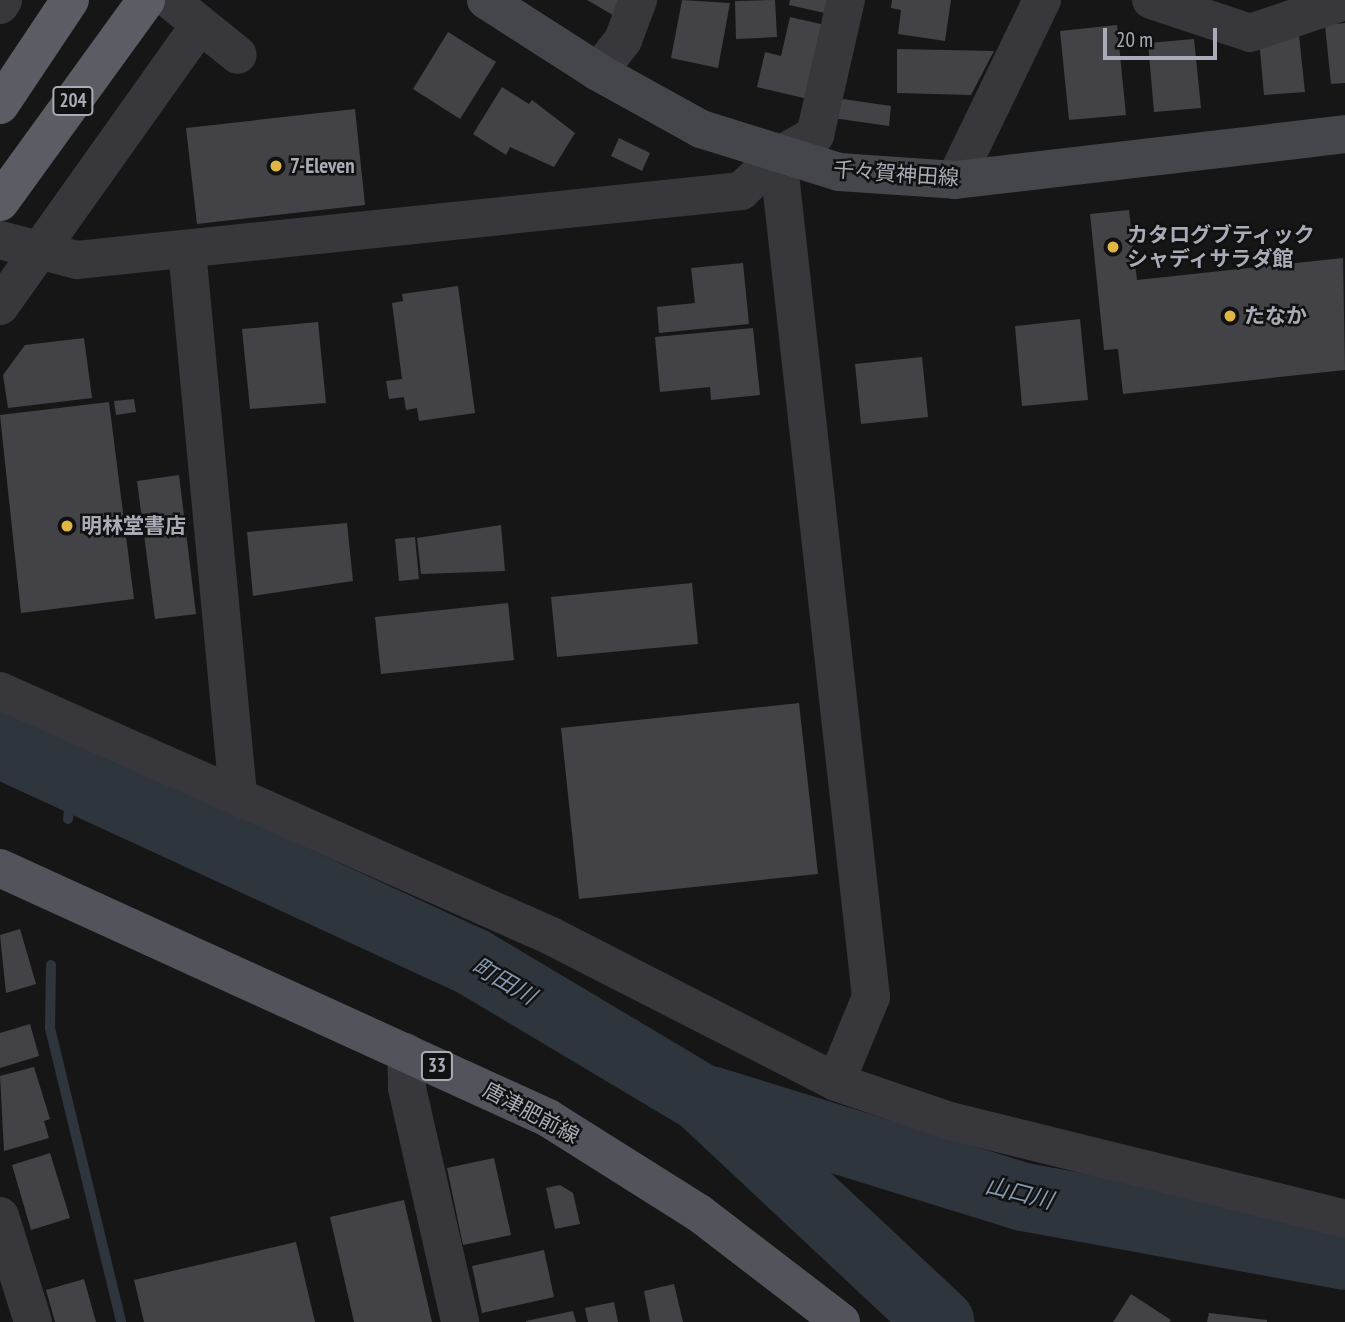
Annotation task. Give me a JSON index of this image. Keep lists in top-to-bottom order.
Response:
{
  "streets": {
    "highway": ["204"],
    "main road": ["千々賀神田線", "33", "唐津肥前線"]
  },
  "water": ["町田川", "山口川"],
  "places": [
    "7-Eleven",
    "カタログブティック シャディサラダ館",
    "たなか",
    "明林堂書店"
  ],
  "scale_bar": "20 m"
}
